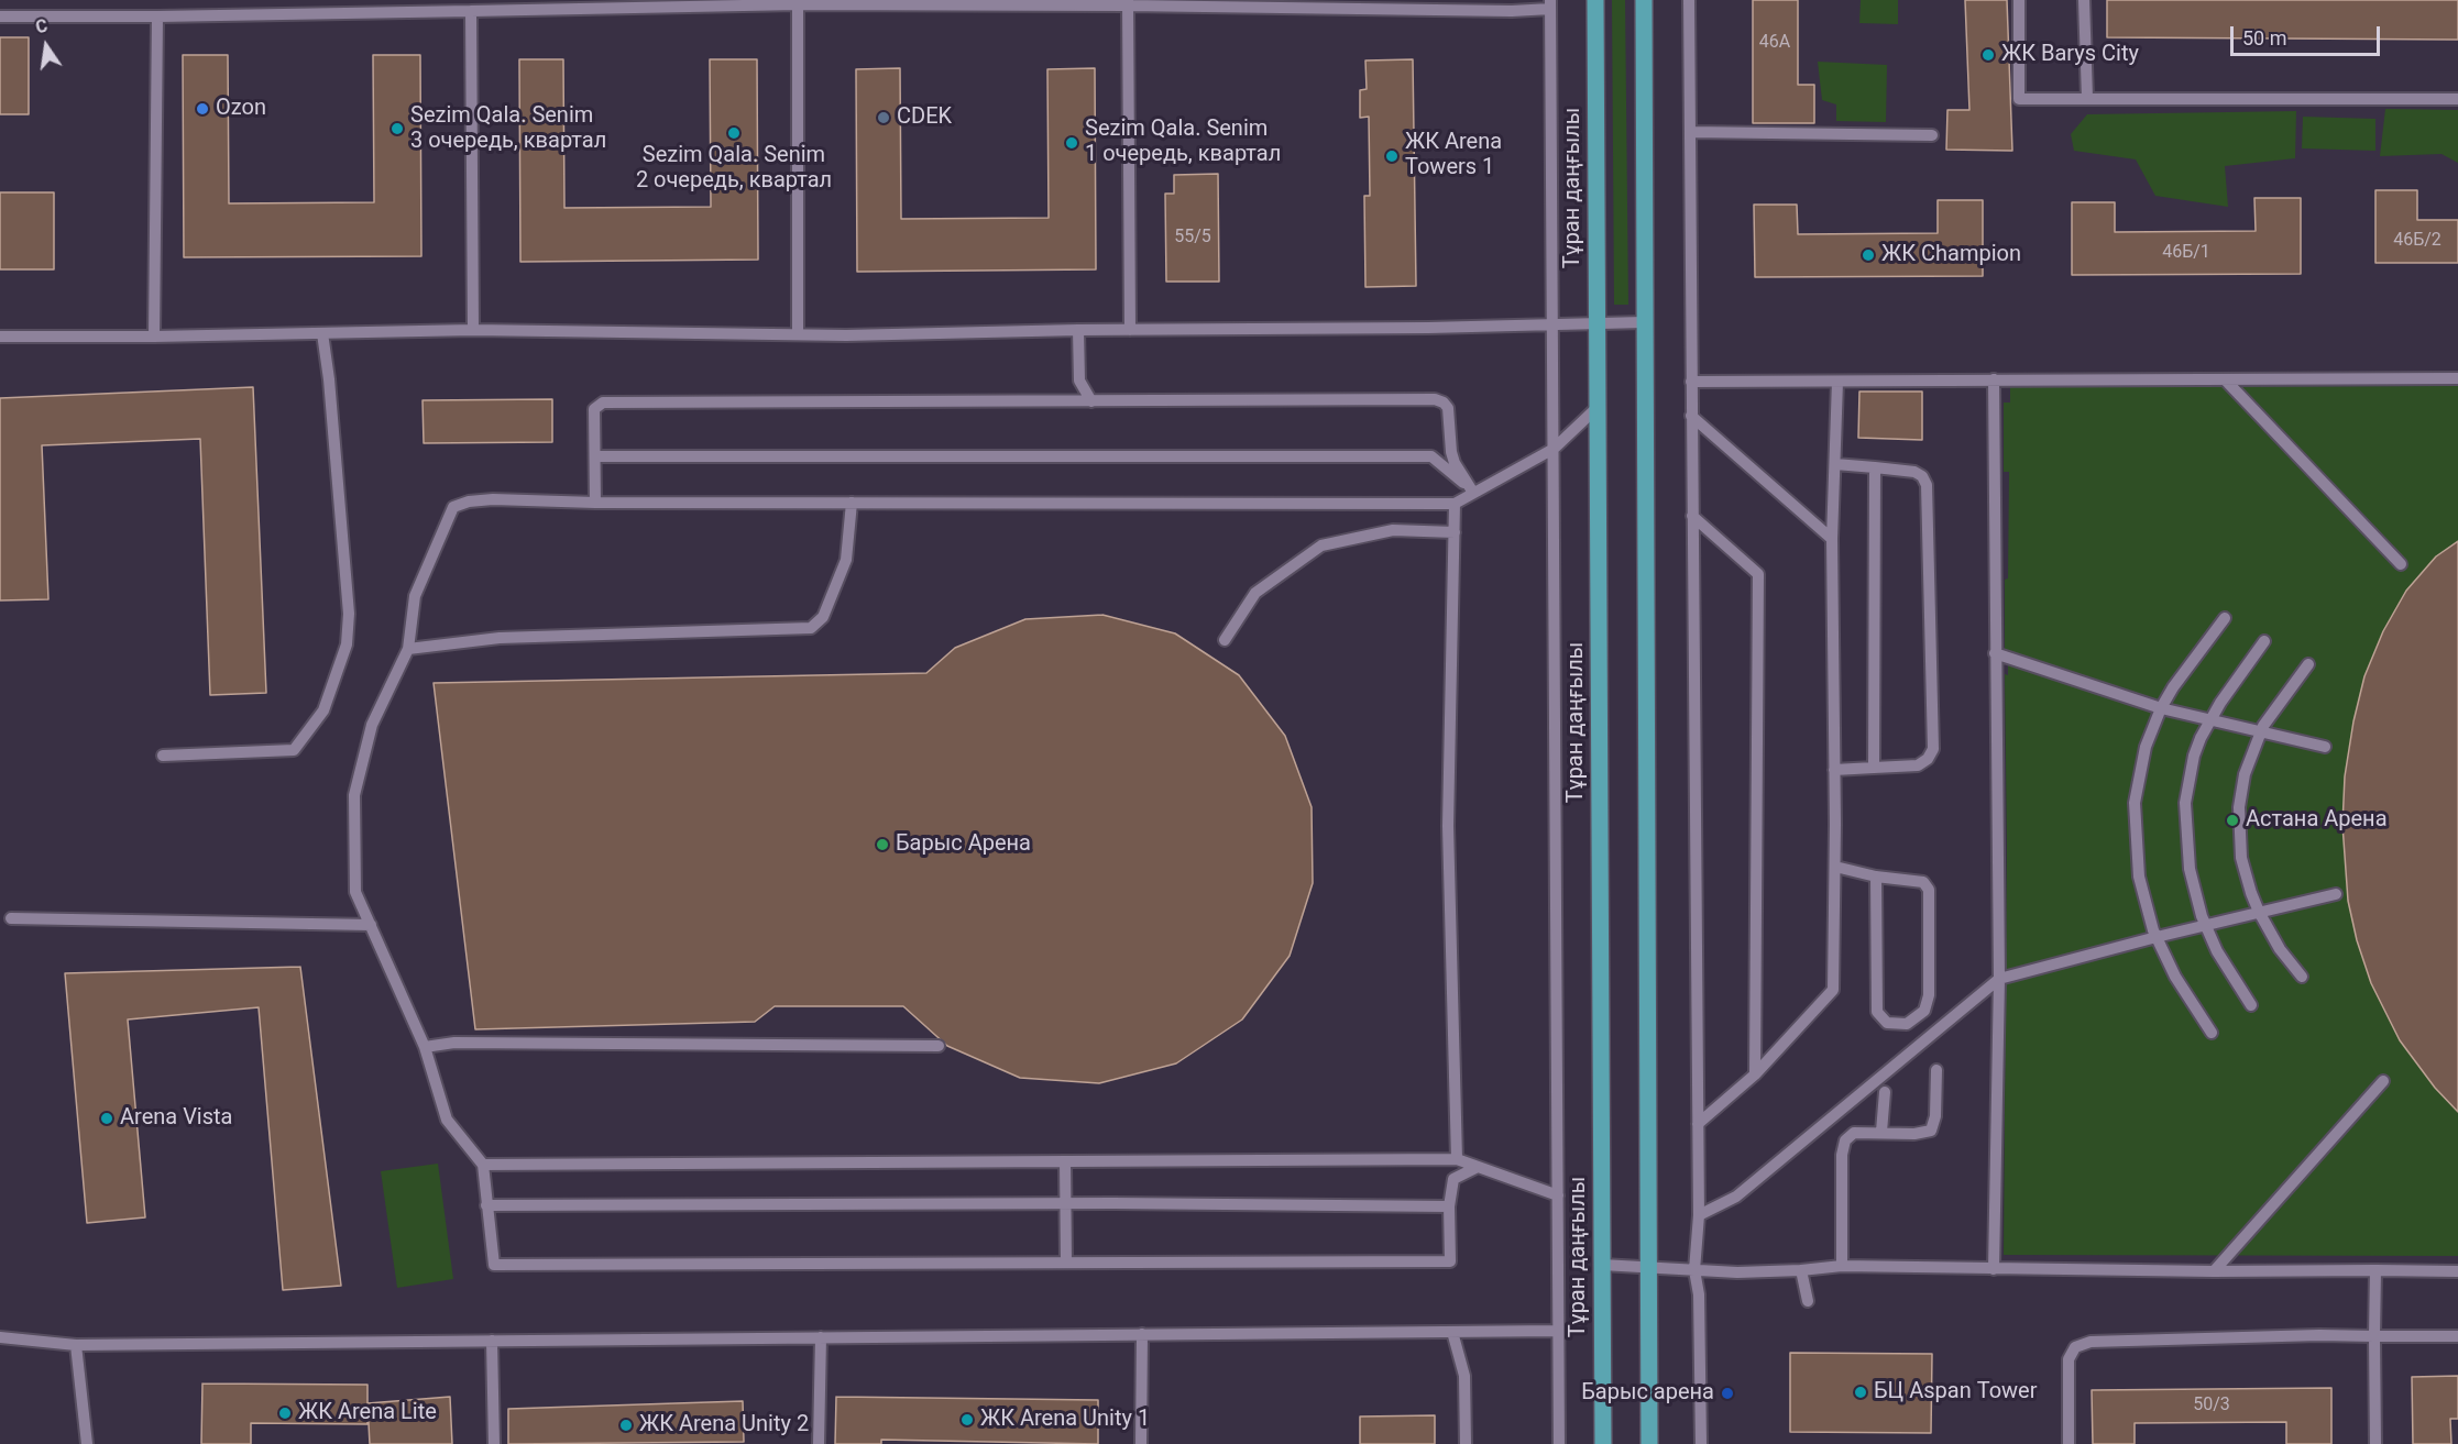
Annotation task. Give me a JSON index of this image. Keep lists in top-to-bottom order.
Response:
{
  "streets": {
    "main road": ["Тұран даңғылы"]
  },
  "places": [
    "ЖК Barys City",
    "Ozon",
    "CDEK",
    "Sezim Qala. Senim 3 очередь, квартал",
    "Sezim Qala. Senim 2 очередь, квартал",
    "Sezim Qala. Senim 1 очередь, квартал",
    "ЖК Arena Towers 1",
    "ЖК Champion",
    "Астана Арена",
    "Барыс Арена",
    "Arena Vista",
    "БЦ Aspan Tower",
    "Барыс арена",
    "ЖК Arena Lite",
    "ЖК Arena Unity 1",
    "ЖК Arena Unity 2"
  ],
  "house_numbers": [
    "46А",
    "55/5",
    "46Б/2",
    "46Б/1",
    "50/3"
  ],
  "scale_bar": "50 m",
  "north": "top"
}
